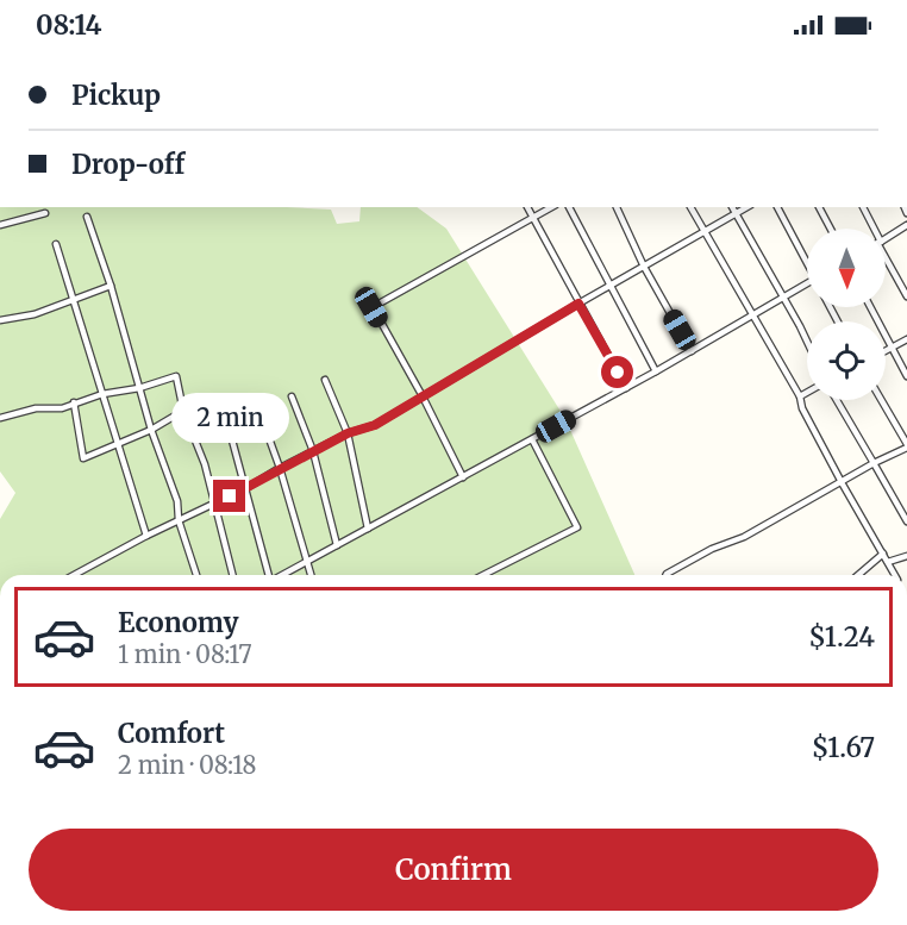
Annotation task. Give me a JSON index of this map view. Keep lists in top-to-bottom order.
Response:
{
  "north": "bottom",
  "page": {
    "status": "08:14",
    "banner": ["Pickup", "Drop-off"],
    "bubble": "2 min",
    "list": [
      {
        "name": "Economy",
        "note": "1 min · 08:17",
        "value": "$1.24"
      },
      {
        "name": "Comfort",
        "note": "2 min · 08:18",
        "value": "$1.67"
      }
    ],
    "buttons": "Confirm"
  }
}
